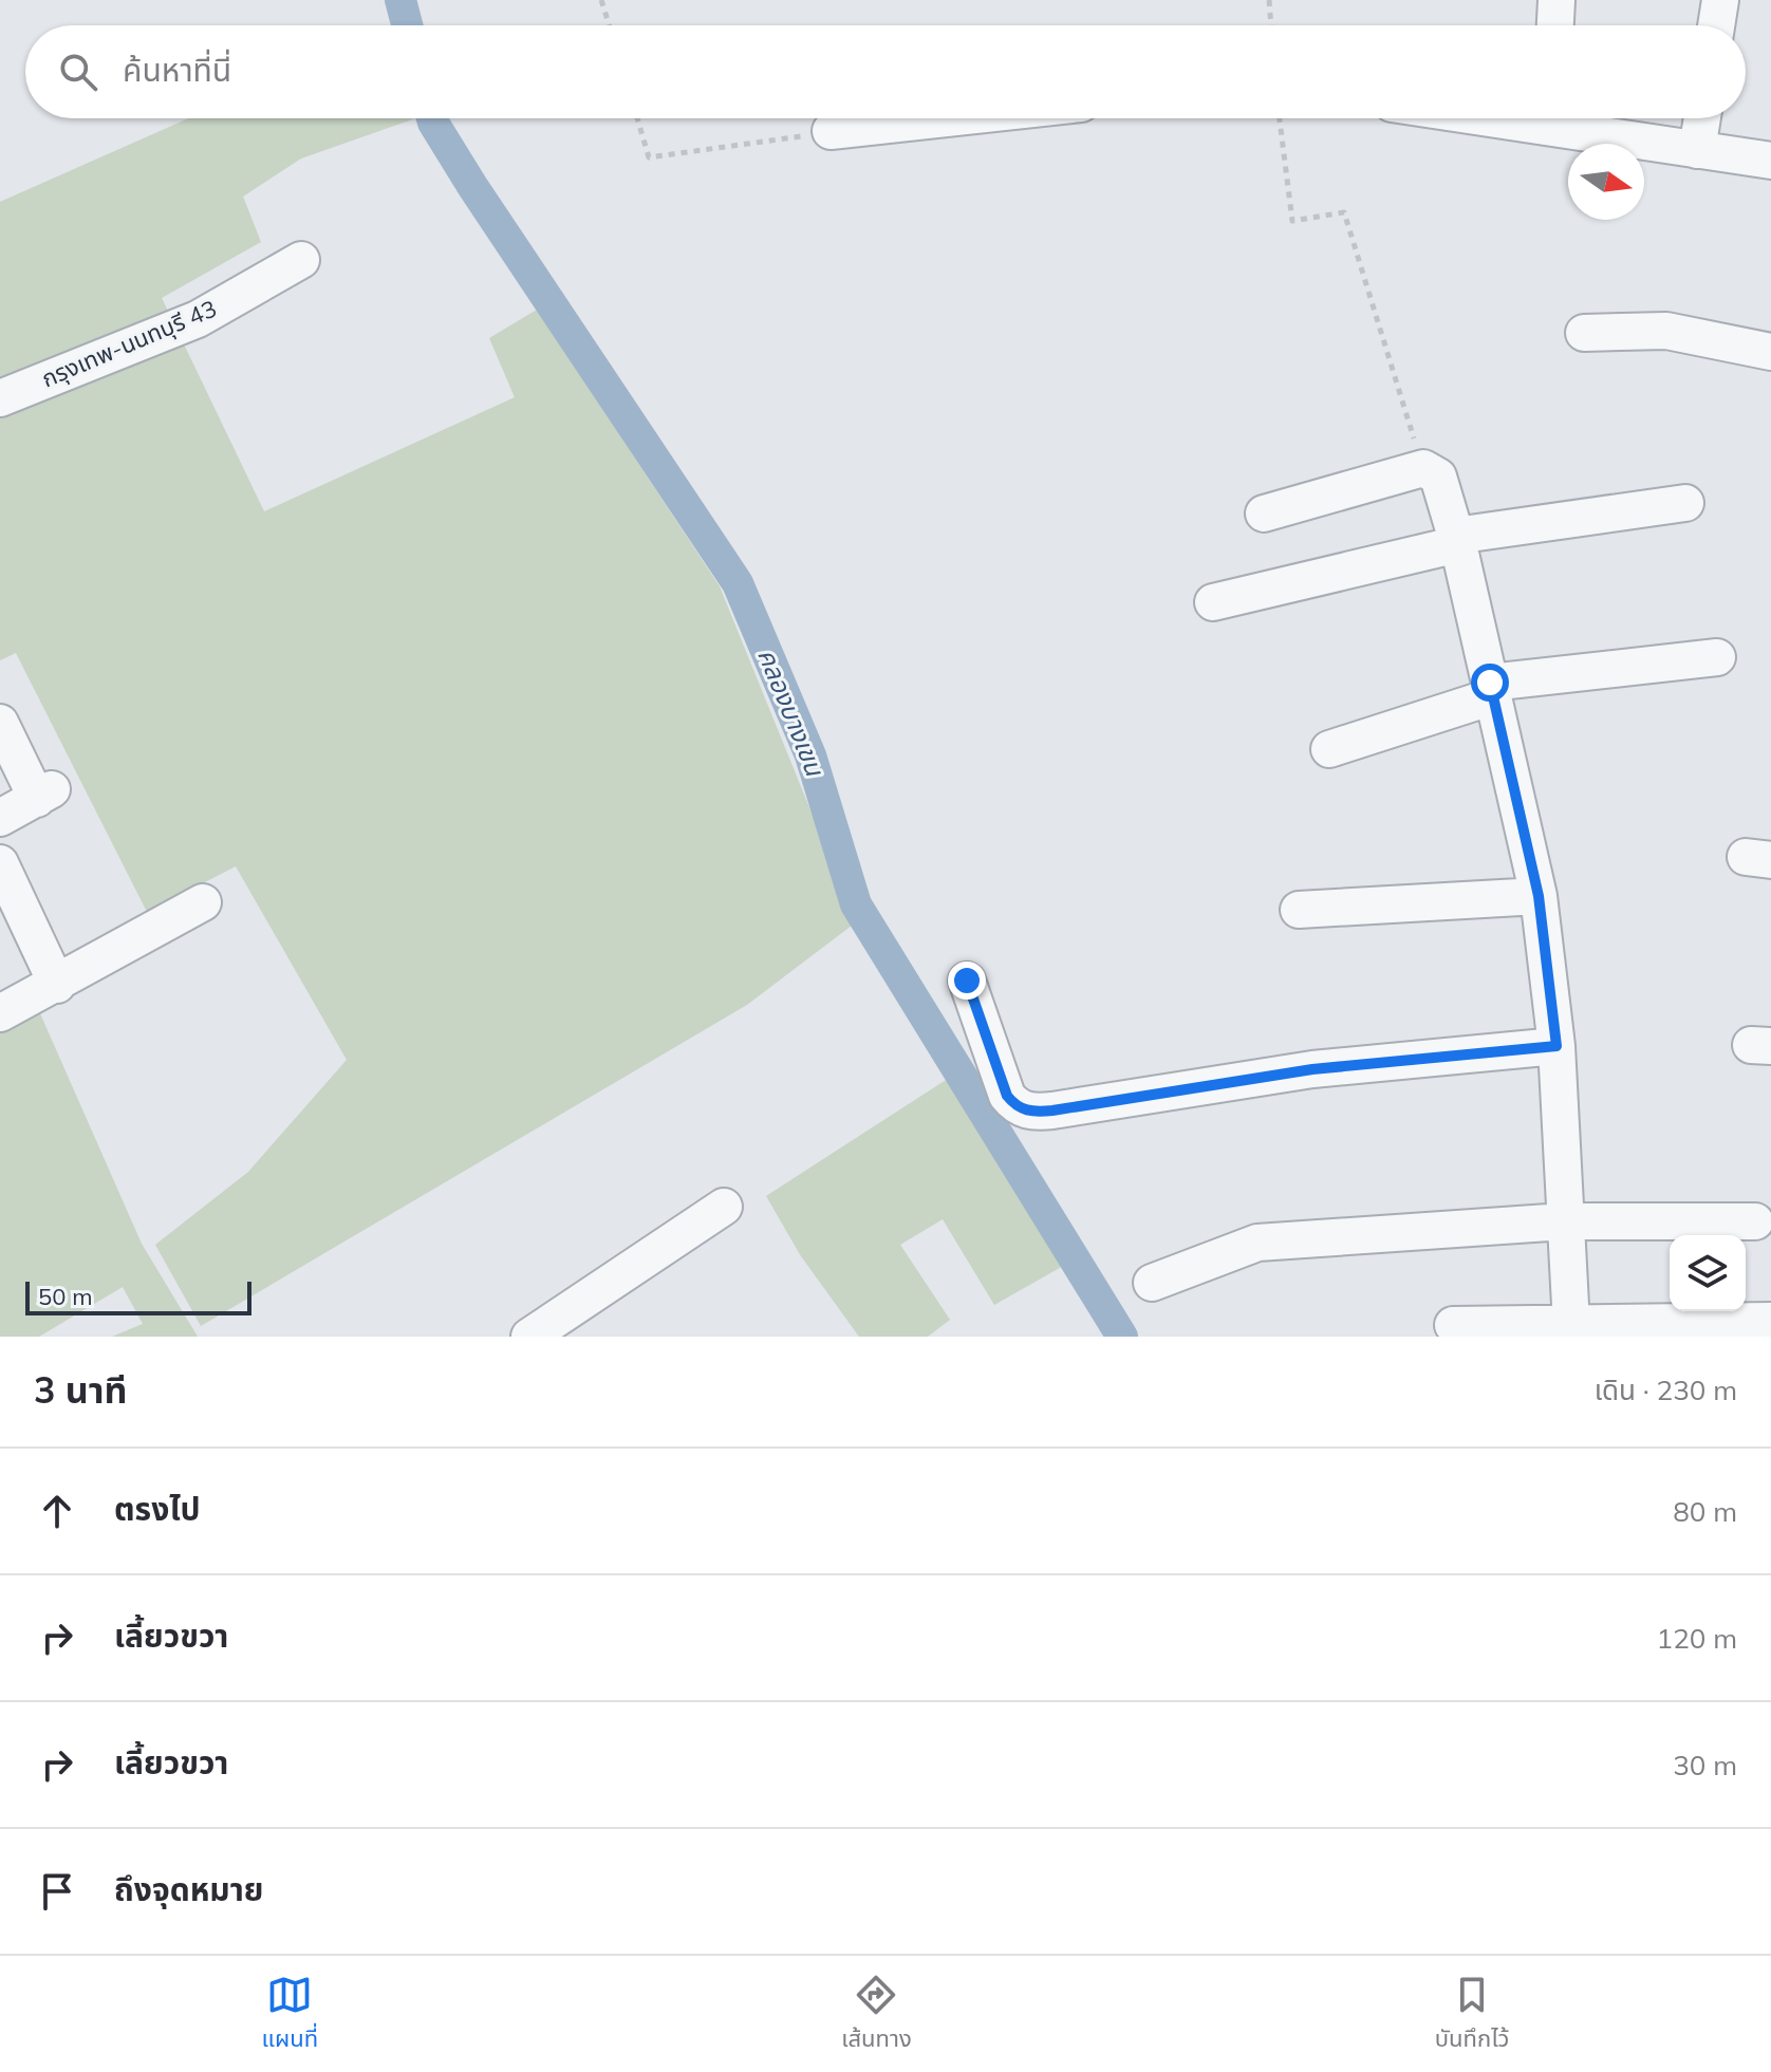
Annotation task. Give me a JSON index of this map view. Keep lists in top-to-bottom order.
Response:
{
  "streets": {
    "street": ["กรุงเทพ-นนทบุรี 43"]
  },
  "water": ["คลองบางเขน"],
  "scale_bar": "50 m",
  "north": "right",
  "page": {
    "search": "ค้นหาที่นี่",
    "scale": "50 m",
    "heading": ["3 นาที", "เดิน · 230 m"],
    "list": [
      ["ตรงไป", "80 m"],
      ["เลี้ยวขวา", "120 m"],
      ["เลี้ยวขวา", "30 m"],
      "ถึงจุดหมาย"
    ],
    "nav": ["แผนที่", "เส้นทาง", "บันทึกไว้"]
  }
}
